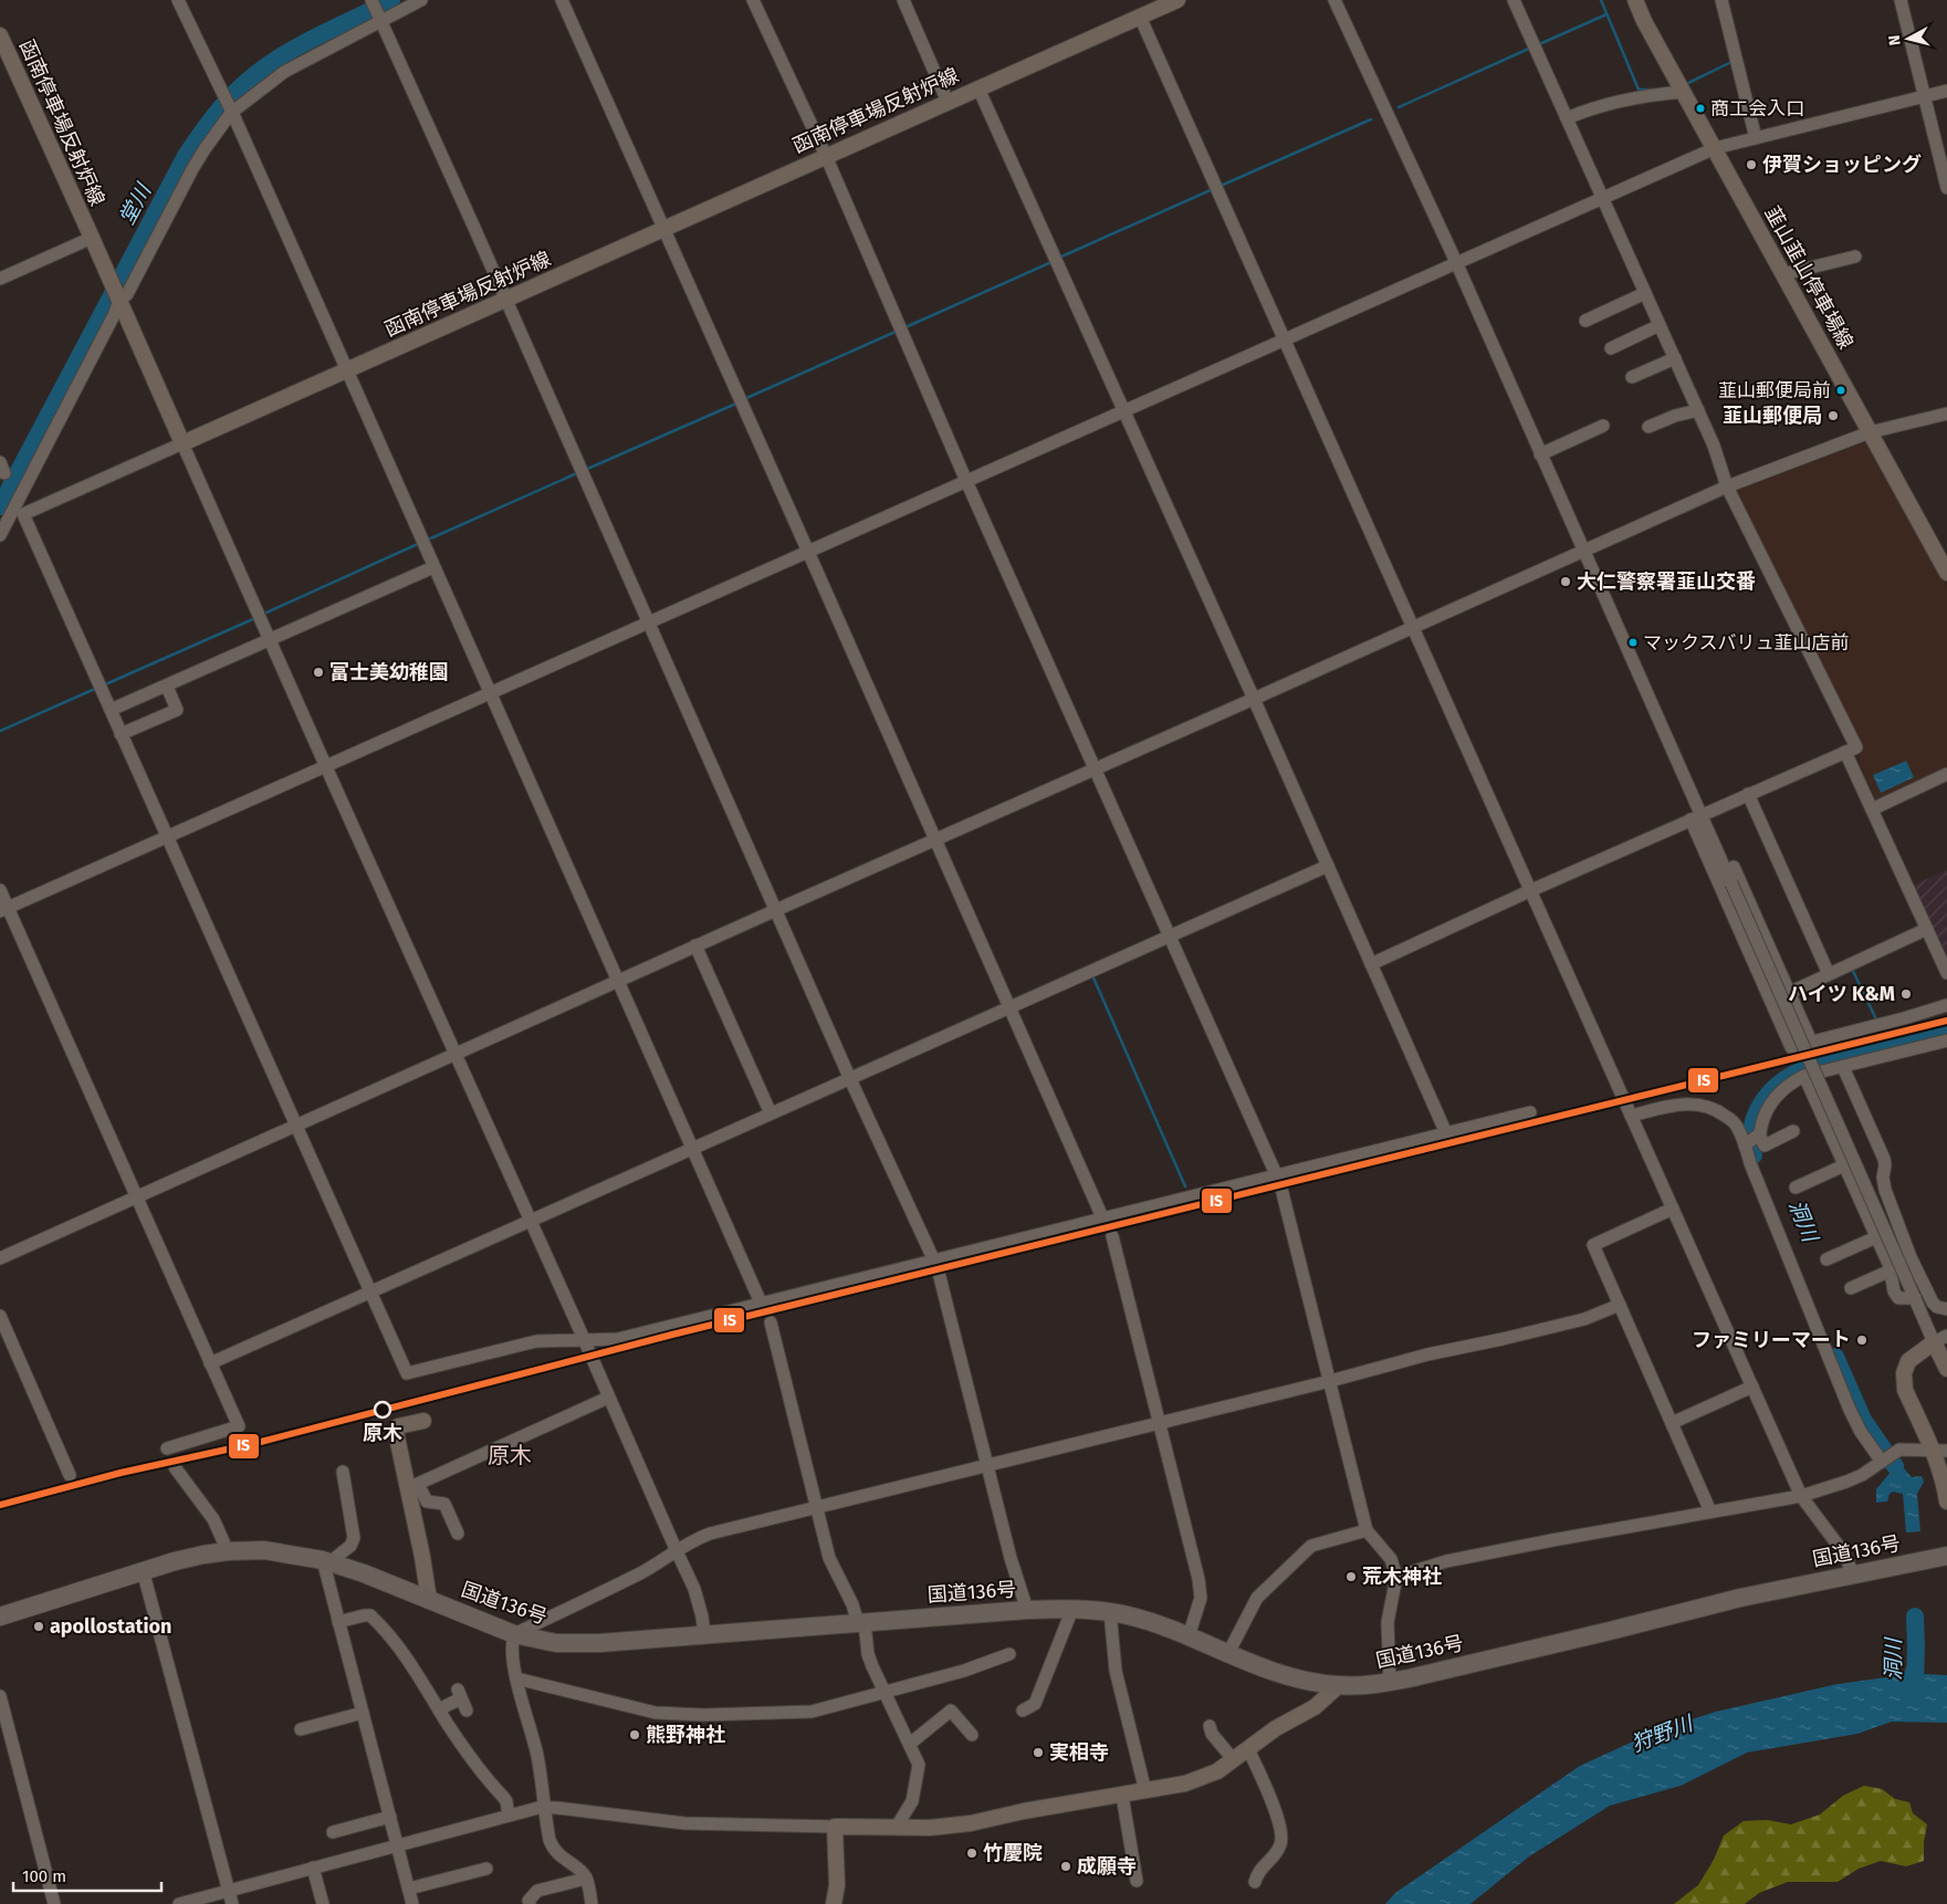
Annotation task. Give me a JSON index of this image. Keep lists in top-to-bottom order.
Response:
{
  "streets": {
    "highway": ["国道136号"],
    "main road": ["函南停車場反射炉線", "韮山韮山停車場線"]
  },
  "districts": ["原木"],
  "water": ["堂川", "洞川", "狩野川"],
  "places": [
    "商工会入口",
    "伊賀ショッピング",
    "韮山郵便局前",
    "韮山郵便局",
    "大仁警察署韮山交番",
    "マックスバリュ韮山店前",
    "富士美幼稚園",
    "ハイツ K&M",
    "ファミリーマート",
    "原木",
    "荒木神社",
    "apollostation",
    "熊野神社",
    "実相寺",
    "竹慶院",
    "成願寺"
  ],
  "lines": ["transit line IS"],
  "scale_bar": "100 m",
  "north": "left"
}
